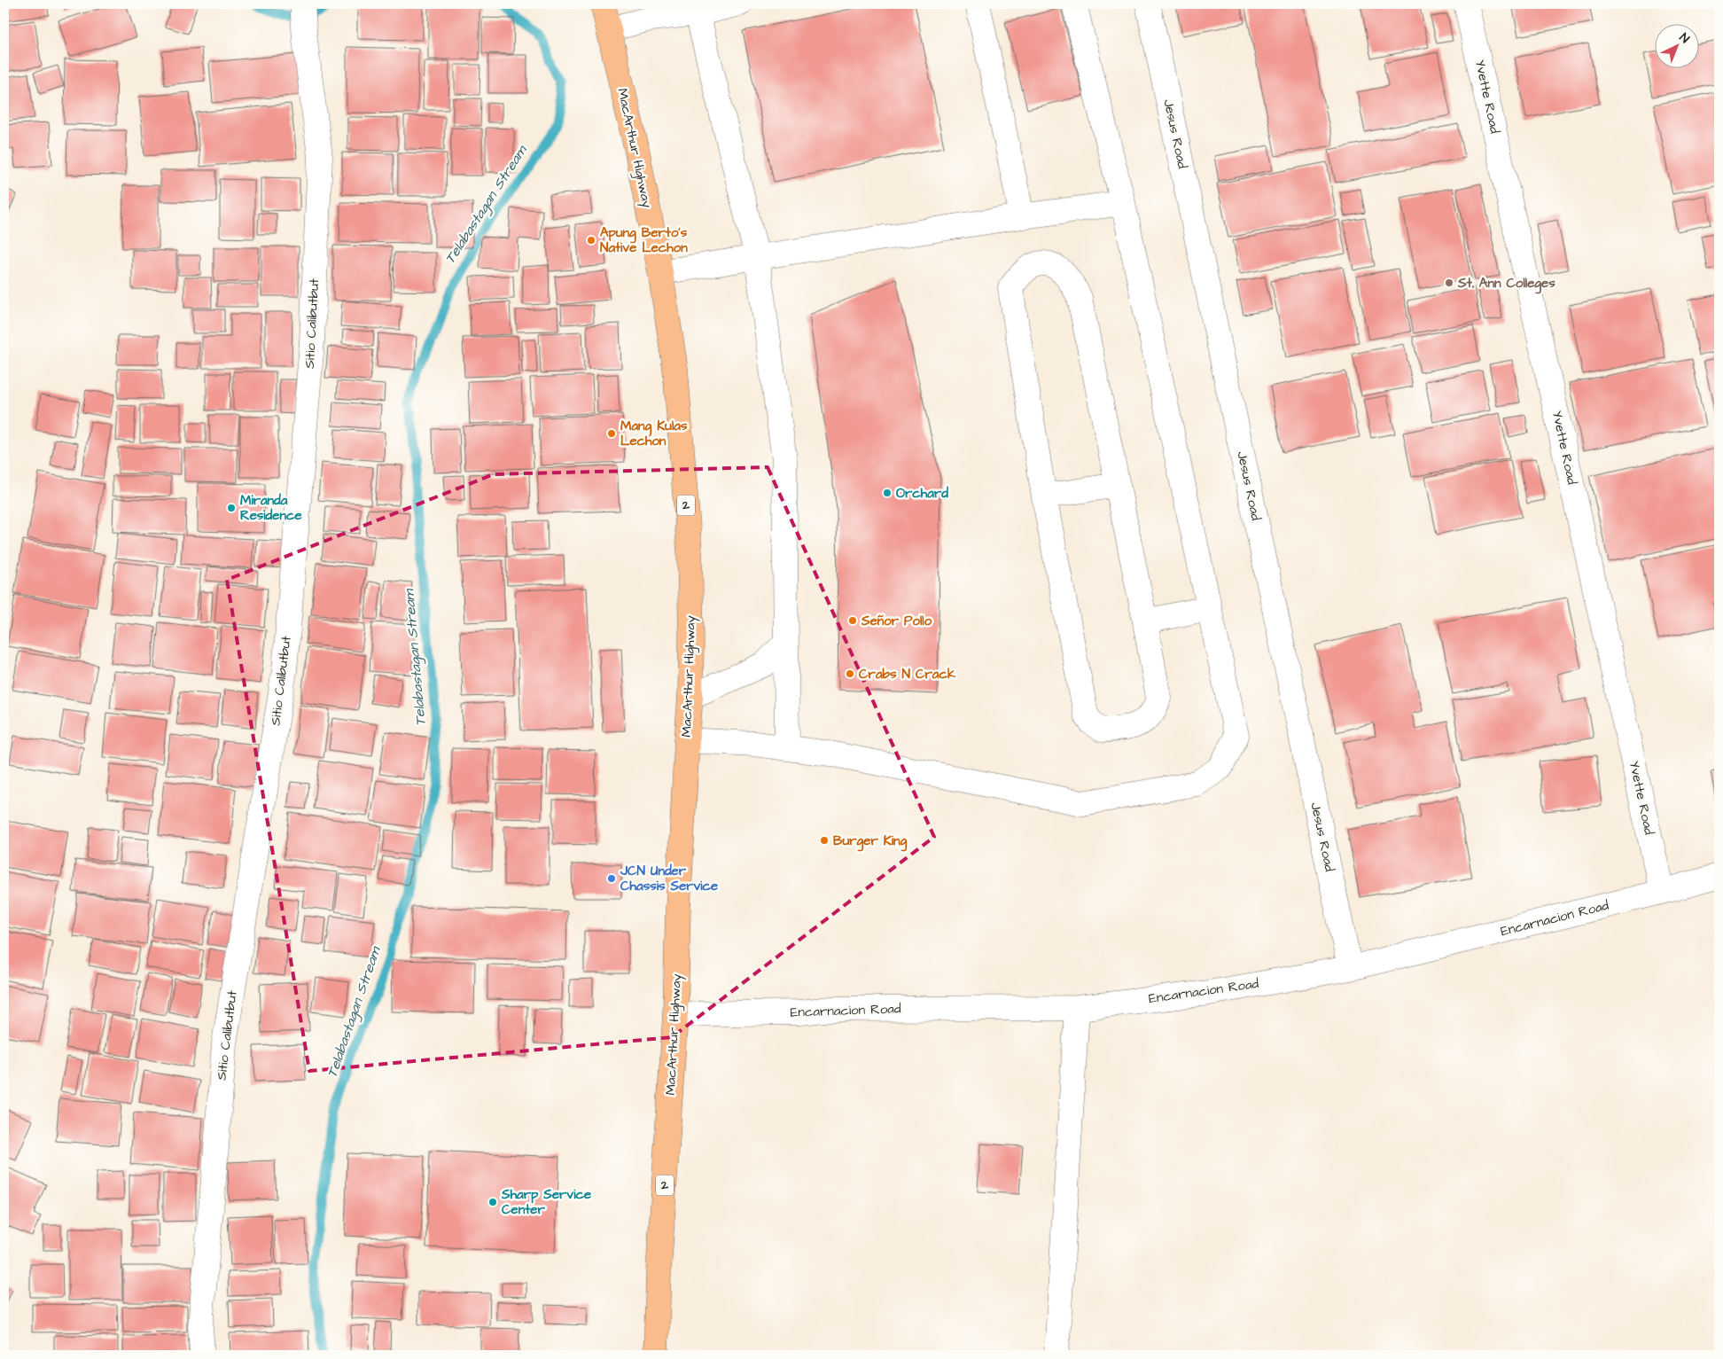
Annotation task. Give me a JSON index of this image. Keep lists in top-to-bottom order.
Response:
{
  "streets": {
    "highway": ["MacArthur Highway", "2"],
    "street": [
      "Yvette Road",
      "Jesus Road",
      "Sitio Calibutbut",
      "Encarnacion Road"
    ]
  },
  "crossings": [
    ["Yvette Road", "Encarnacion Road"],
    ["Jesus Road", "Encarnacion Road"],
    ["MacArthur Highway", "Encarnacion Road"]
  ],
  "water": ["Telabastagan Stream"],
  "places": [
    "Apung Berto's Native Lechon",
    "St. Ann Colleges",
    "Mang Kulas Lechon",
    "Orchard",
    "Miranda Residence",
    "Señor Pollo",
    "Crabs N Crack",
    "Burger King",
    "JCN Under Chassis Service",
    "Sharp Service Center"
  ],
  "north": "top right"
}
